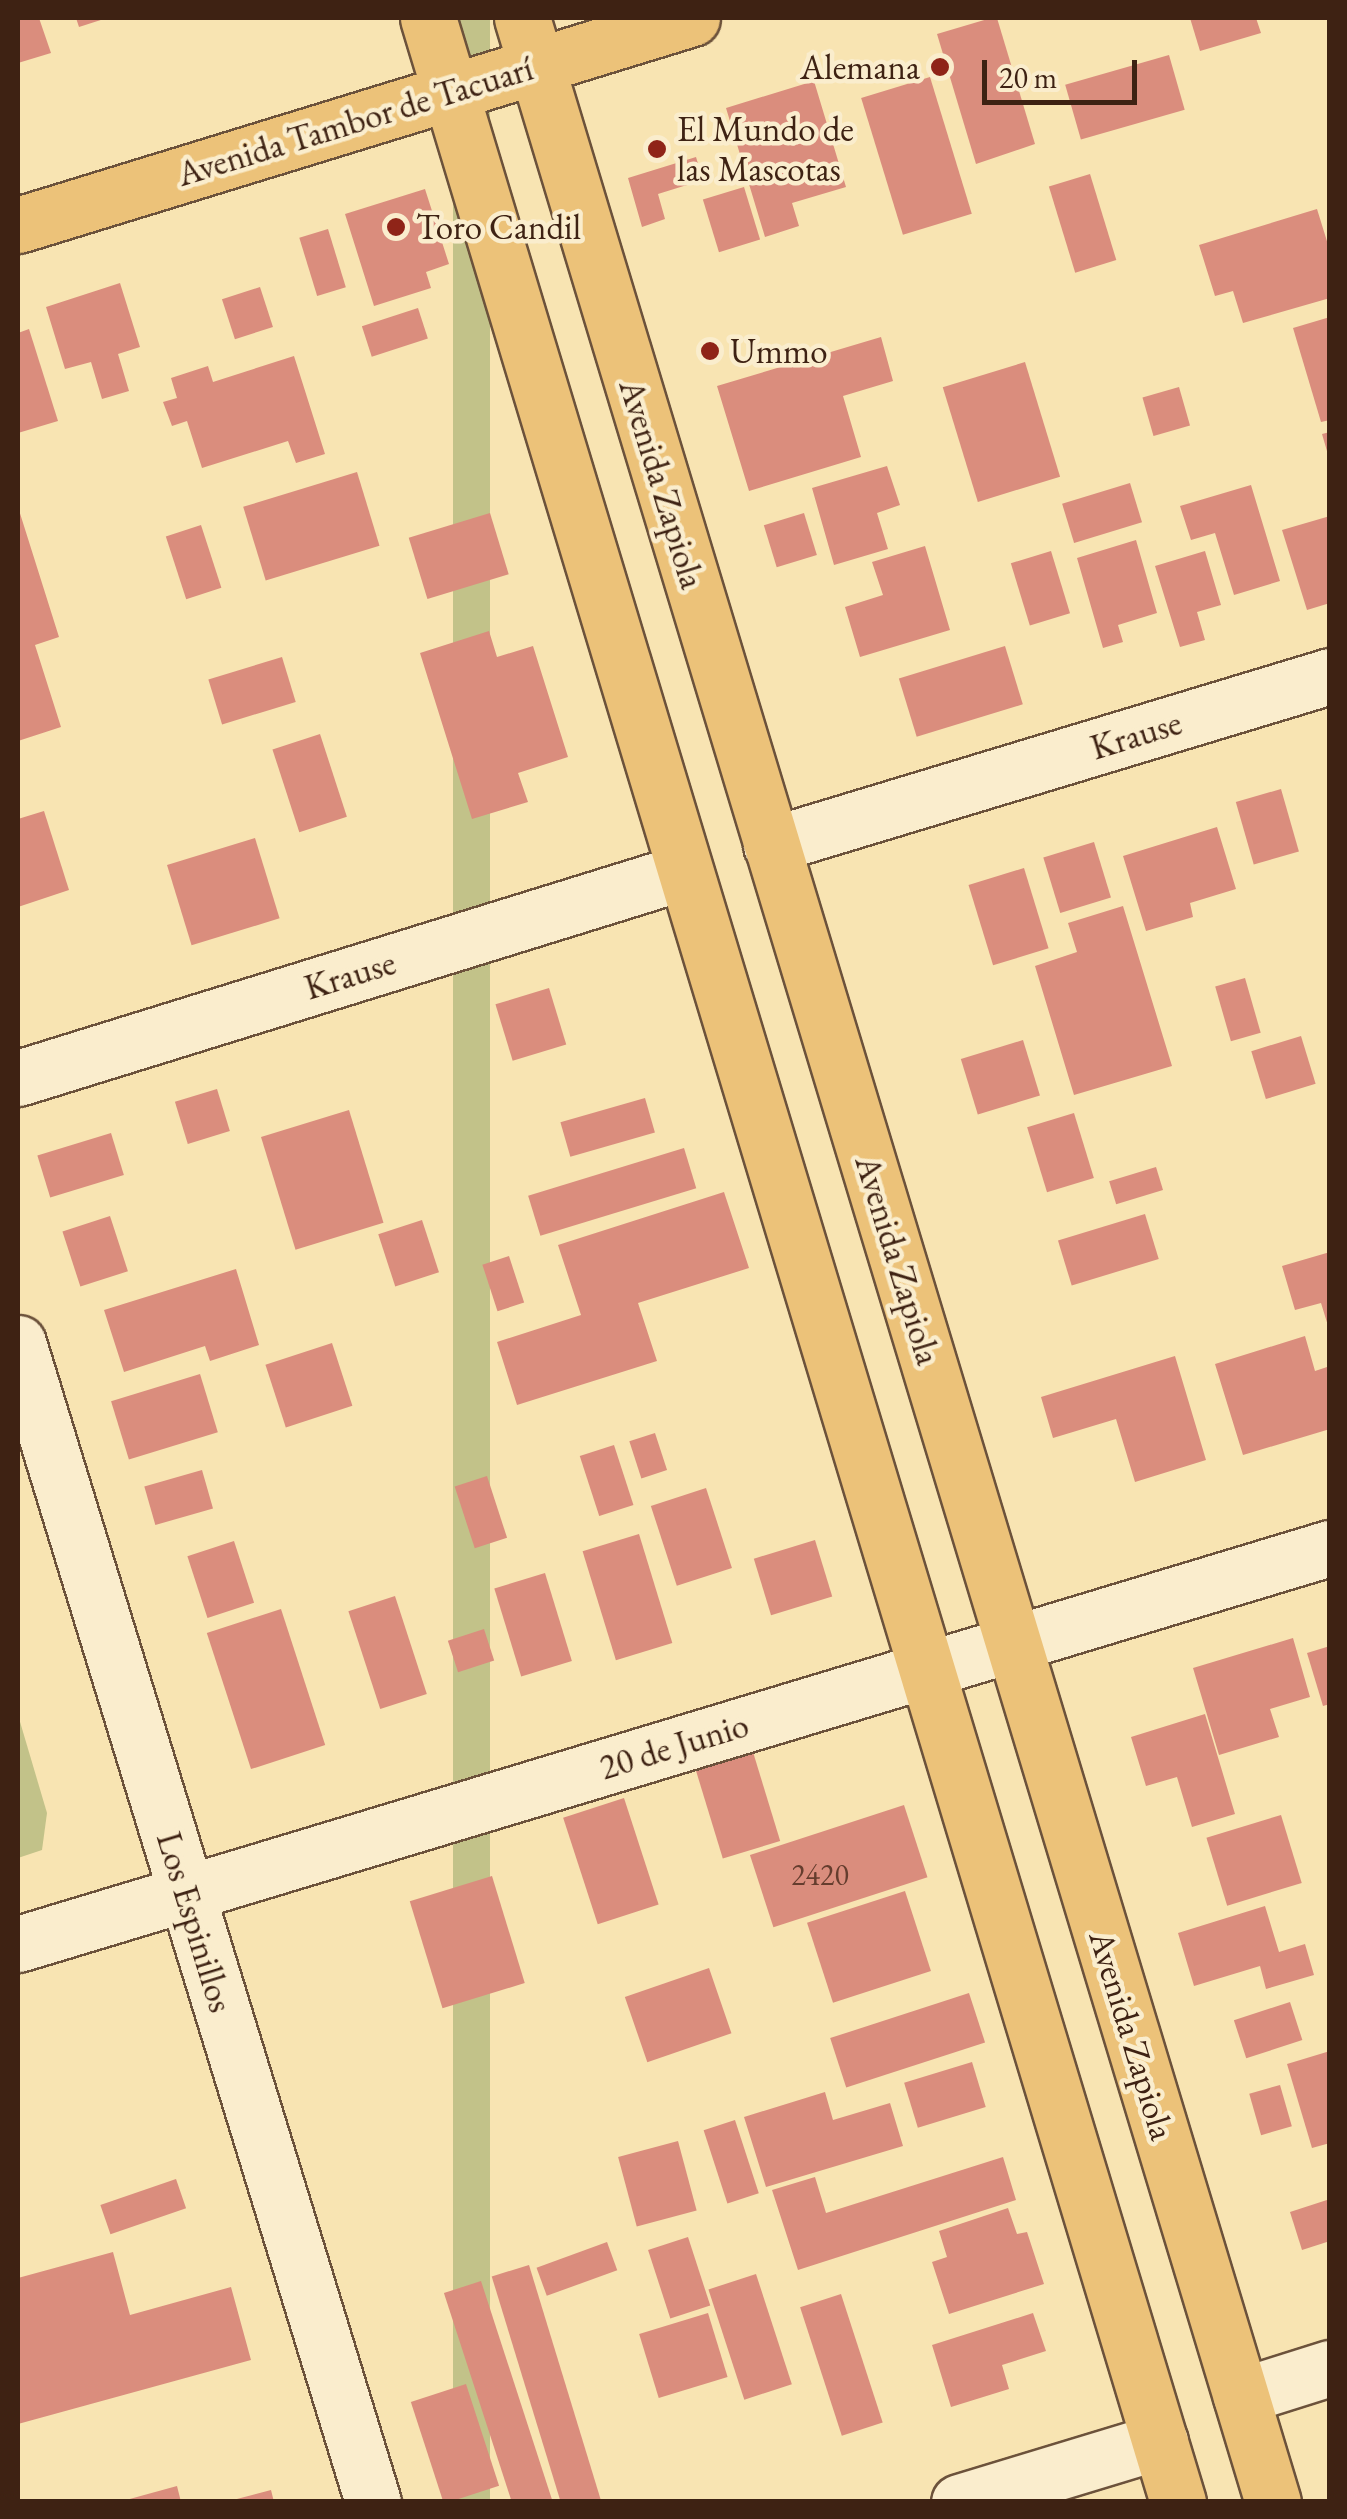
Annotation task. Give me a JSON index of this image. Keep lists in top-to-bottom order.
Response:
{
  "streets": {
    "main road": ["Avenida Tambor de Tacuarí", "Avenida Zapiola"],
    "street": ["Krause", "20 de Junio", "Los Espinillos"]
  },
  "crossings": [
    ["Avenida Tambor de Tacuarí", "Avenida Zapiola"],
    ["Avenida Zapiola", "Krause"],
    ["Avenida Zapiola", "20 de Junio"],
    ["20 de Junio", "Los Espinillos"]
  ],
  "places": [
    "Alemana",
    "El Mundo de las Mascotas",
    "Toro Candil",
    "Ummo"
  ],
  "house_numbers": ["2420"],
  "scale_bar": "20 m"
}
